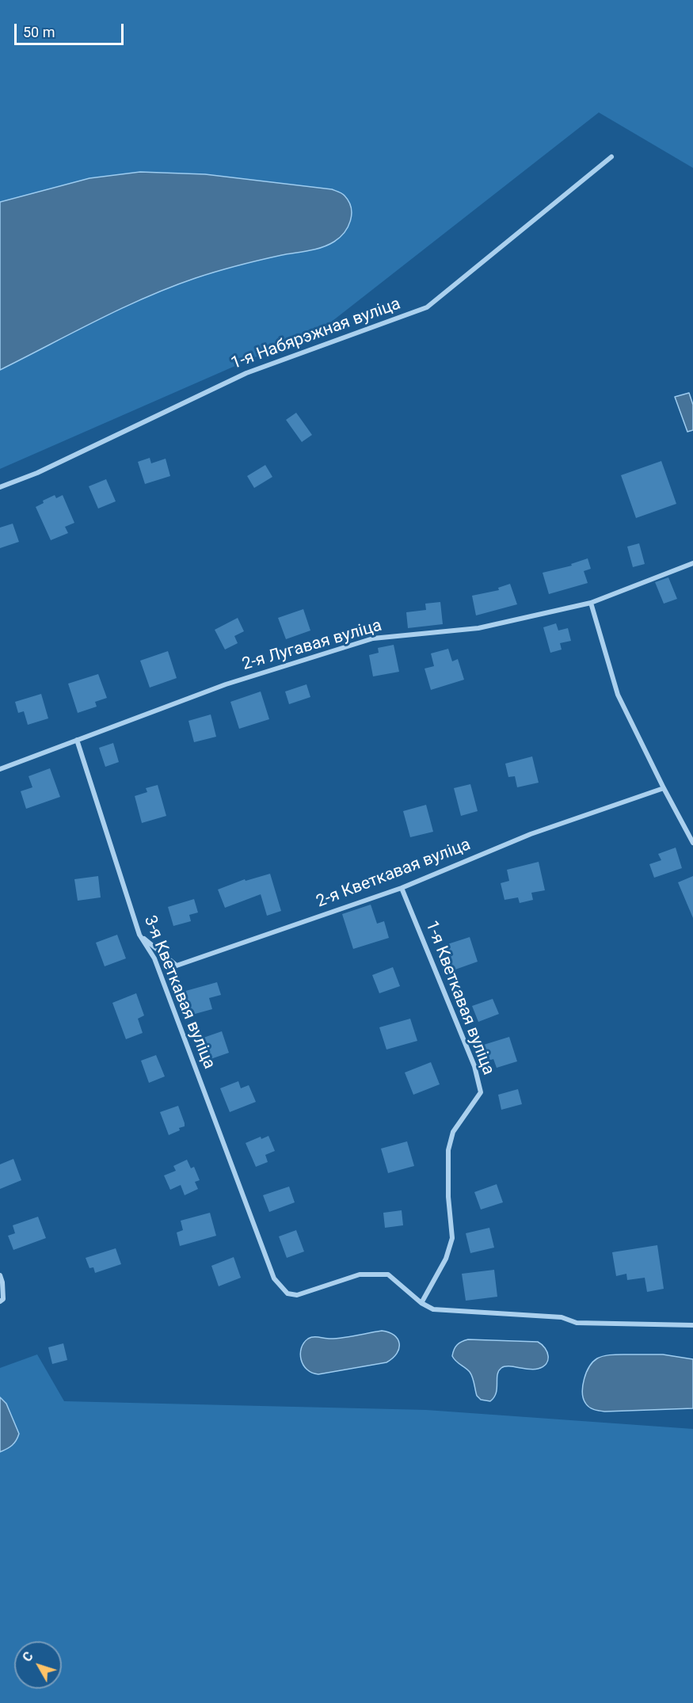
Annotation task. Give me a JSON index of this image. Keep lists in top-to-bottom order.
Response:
{
  "streets": {
    "street": [
      "1-я Набярэжная вуліца",
      "2-я Лугавая вуліца",
      "2-я Кветкавая вуліца",
      "3-я Кветкавая вуліца",
      "1-я Кветкавая вуліца"
    ]
  },
  "crossings": [
    ["2-я Лугавая вуліца", "3-я Кветкавая вуліца"],
    ["2-я Кветкавая вуліца", "3-я Кветкавая вуліца"],
    ["2-я Кветкавая вуліца", "1-я Кветкавая вуліца"],
    ["3-я Кветкавая вуліца", "1-я Кветкавая вуліца"]
  ],
  "scale_bar": "50 m",
  "north": "top left"
}
